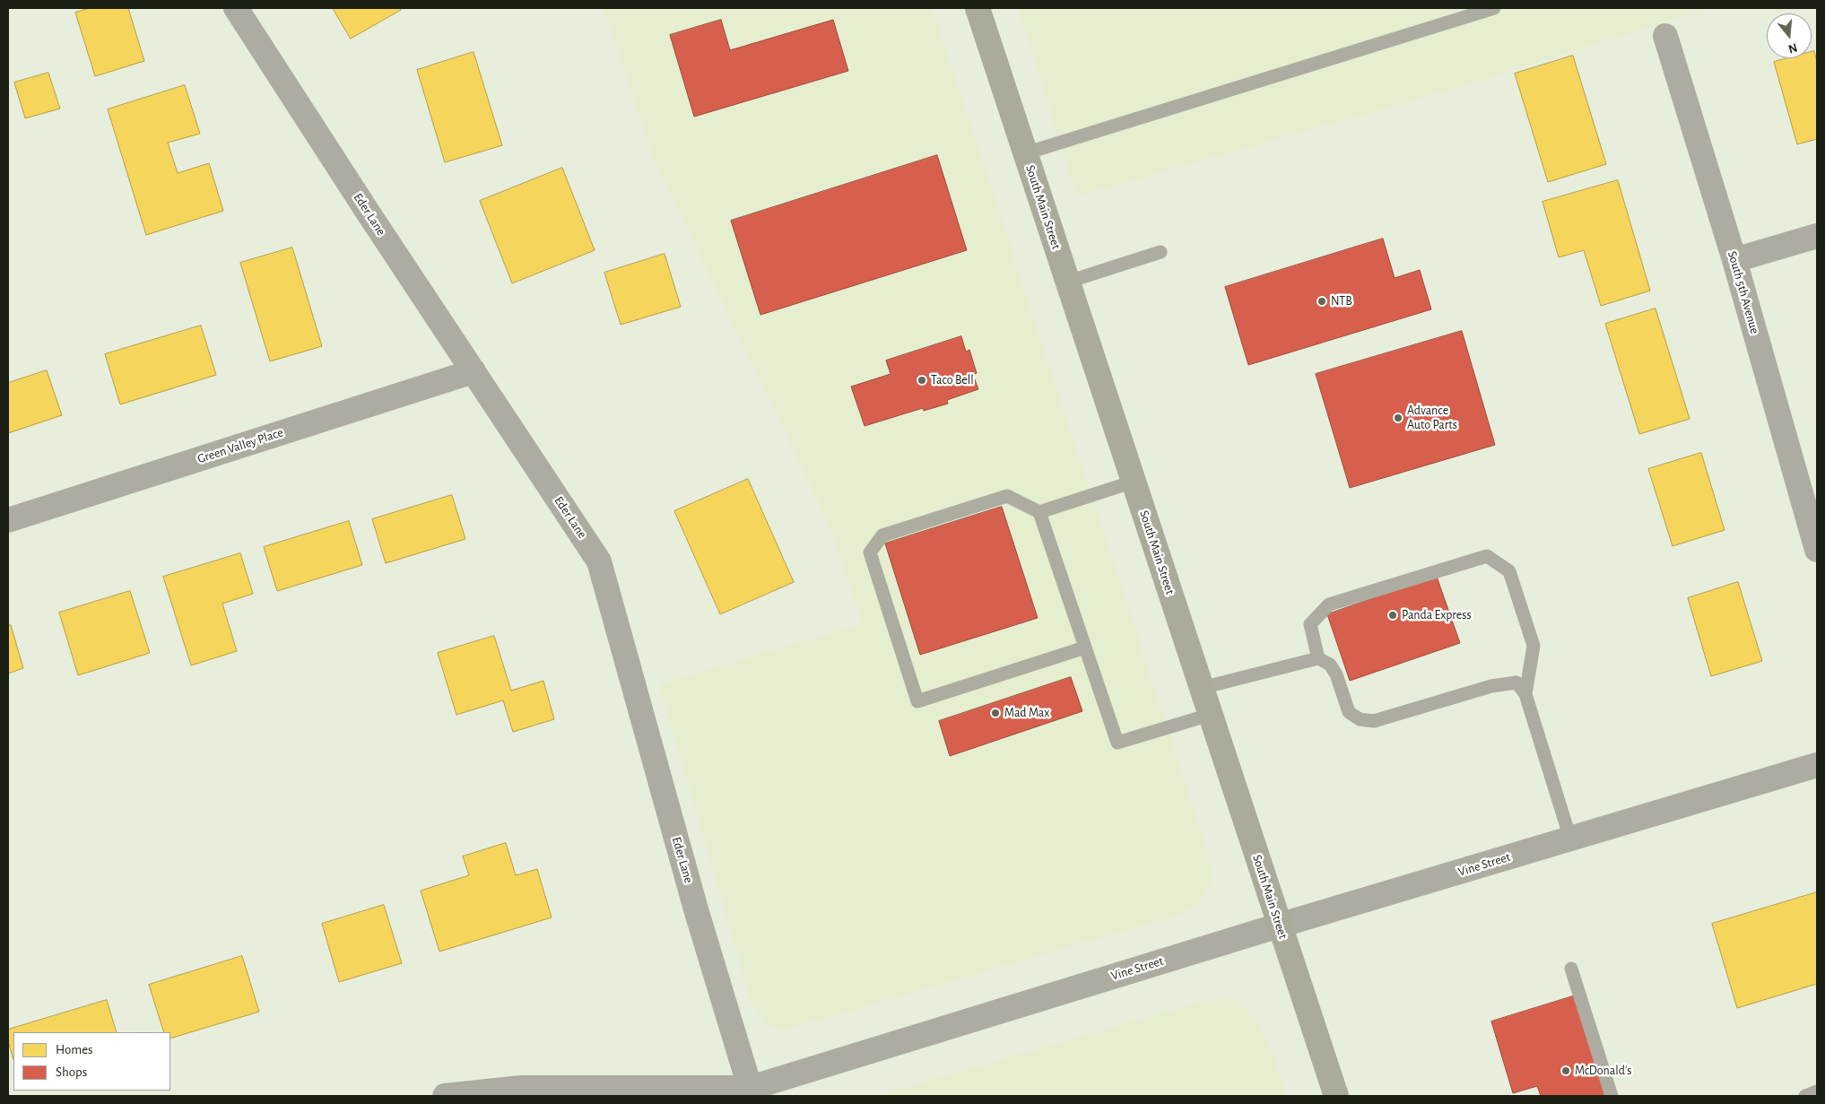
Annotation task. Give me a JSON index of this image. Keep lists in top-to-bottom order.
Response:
{
  "streets": {
    "main road": ["South Main Street"],
    "street": [
      "Eder Lane",
      "South 5th Avenue",
      "Green Valley Place",
      "Vine Street"
    ]
  },
  "crossings": [
    ["South Main Street", "Vine Street"],
    ["Eder Lane", "Green Valley Place"],
    ["Eder Lane", "Vine Street"]
  ],
  "places": [
    "NTB",
    "Taco Bell",
    "Advance Auto Parts",
    "Panda Express",
    "Mad Max",
    "McDonald's"
  ],
  "legend": ["Homes", "Shops"],
  "north": "bottom"
}
